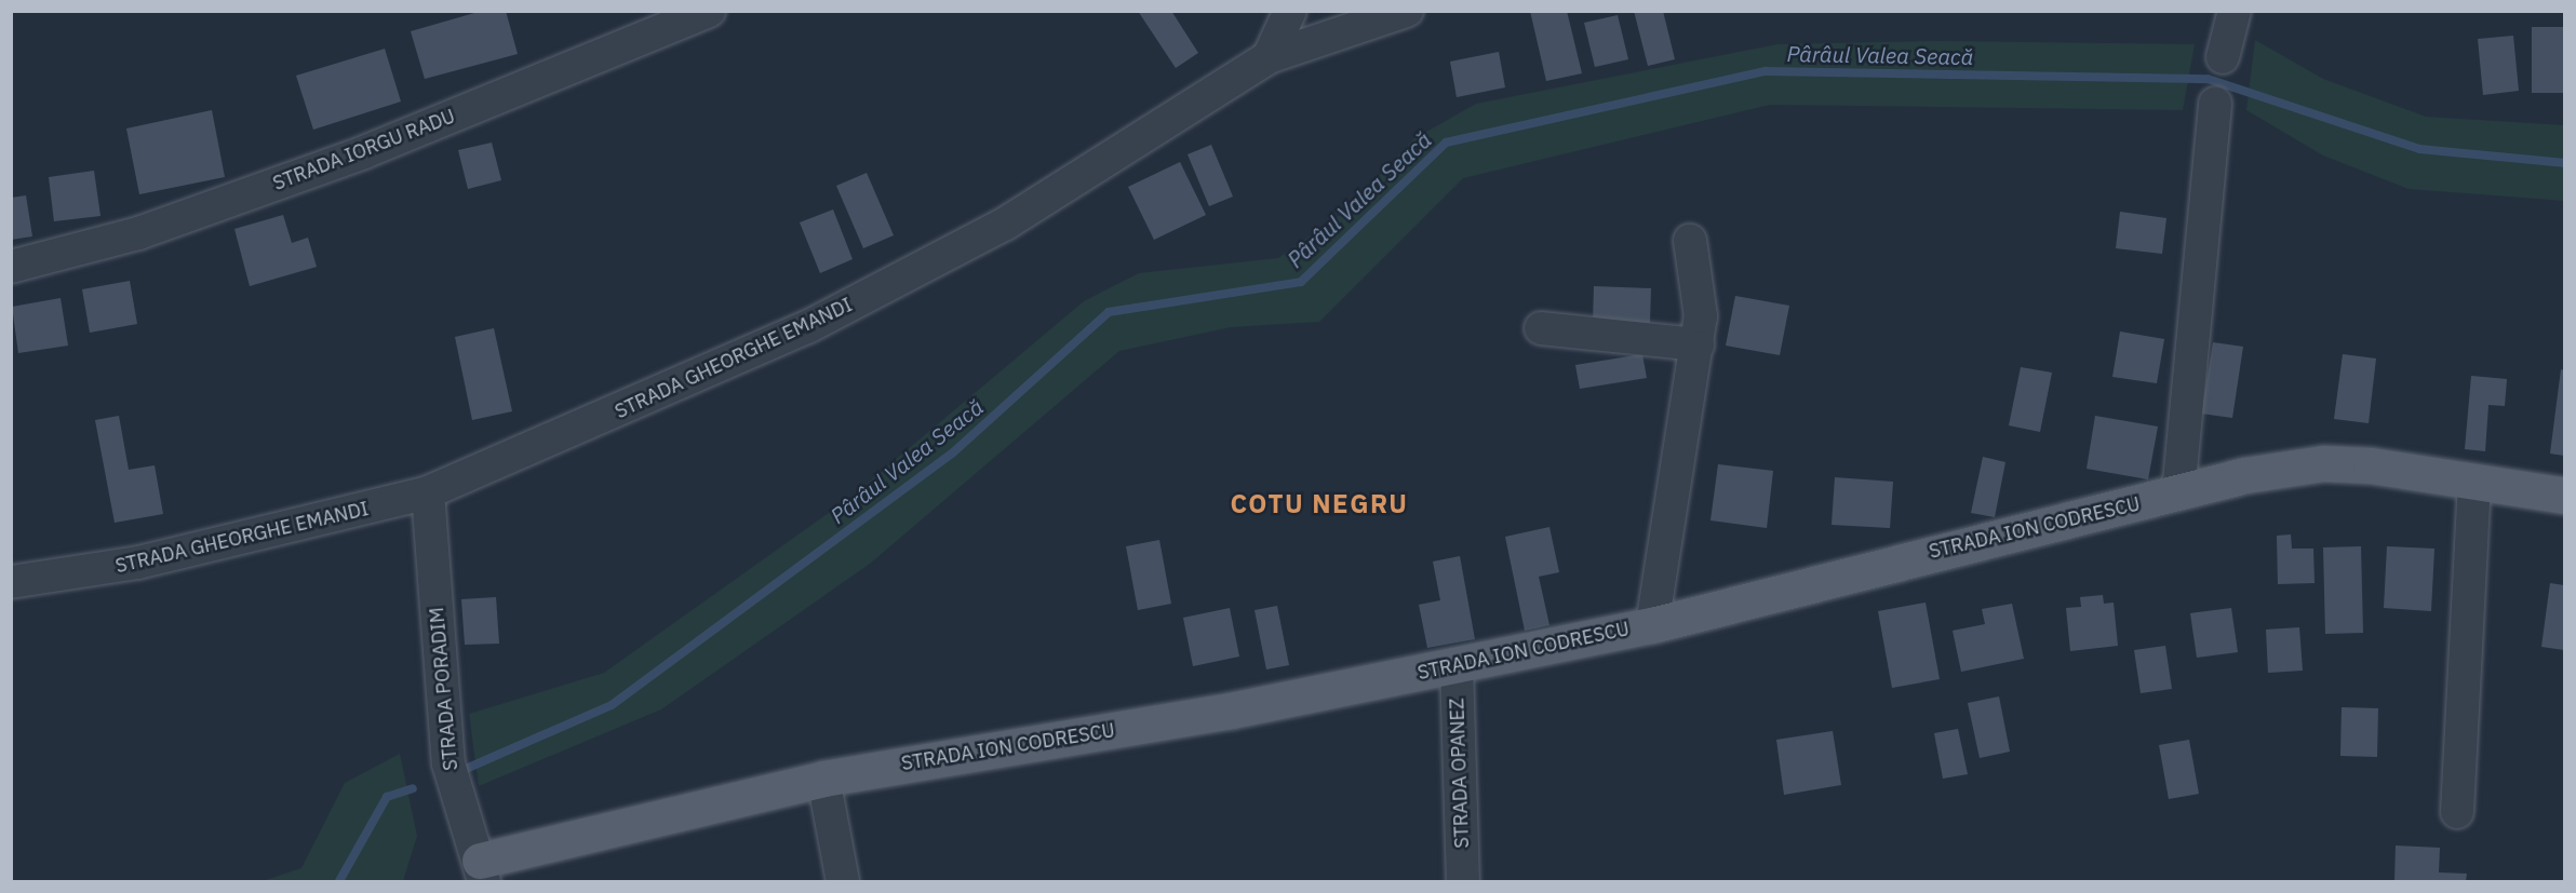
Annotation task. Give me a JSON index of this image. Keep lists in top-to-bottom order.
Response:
{
  "streets": {
    "main road": ["STRADA ION CODRESCU"],
    "street": [
      "STRADA IORGU RADU",
      "STRADA GHEORGHE EMANDI",
      "STRADA PORADIM",
      "STRADA OPANEZ"
    ]
  },
  "crossings": [
    ["STRADA GHEORGHE EMANDI", "STRADA PORADIM"],
    ["STRADA ION CODRESCU", "STRADA PORADIM"],
    ["STRADA ION CODRESCU", "STRADA OPANEZ"]
  ],
  "districts": ["COTU NEGRU"],
  "water": ["Pârâul Valea Seacă"]
}
